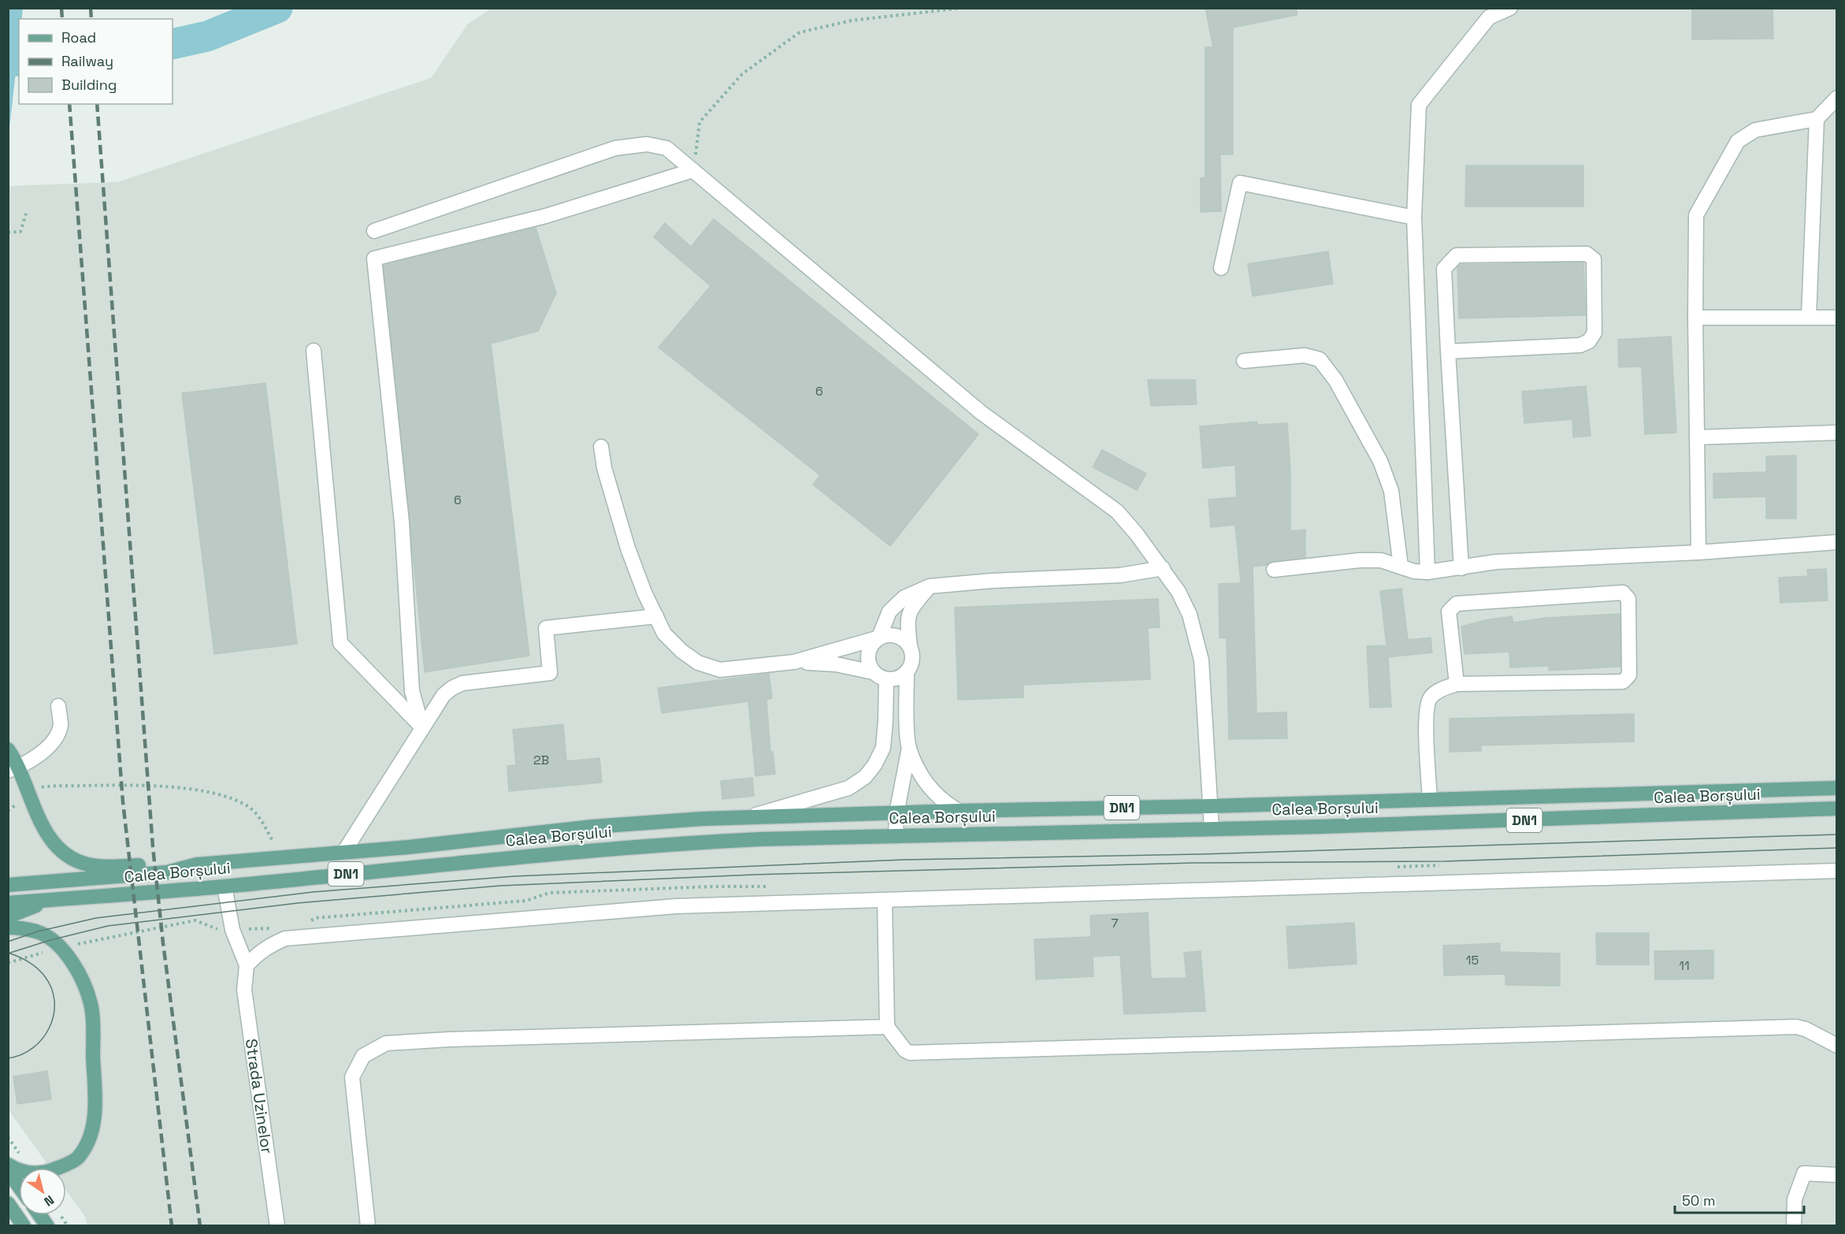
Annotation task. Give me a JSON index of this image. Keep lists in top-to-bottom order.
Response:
{
  "streets": {
    "main road": ["Calea Borșului", "DN1"],
    "street": ["Strada Uzinelor"]
  },
  "crossings": [
    ["Calea Borșului", "DN1"]
  ],
  "house_numbers": [
    "6",
    "6",
    "2B",
    "7",
    "15",
    "11"
  ],
  "legend": ["Road", "Railway", "Building"],
  "scale_bar": "50 m",
  "north": "bottom right"
}
